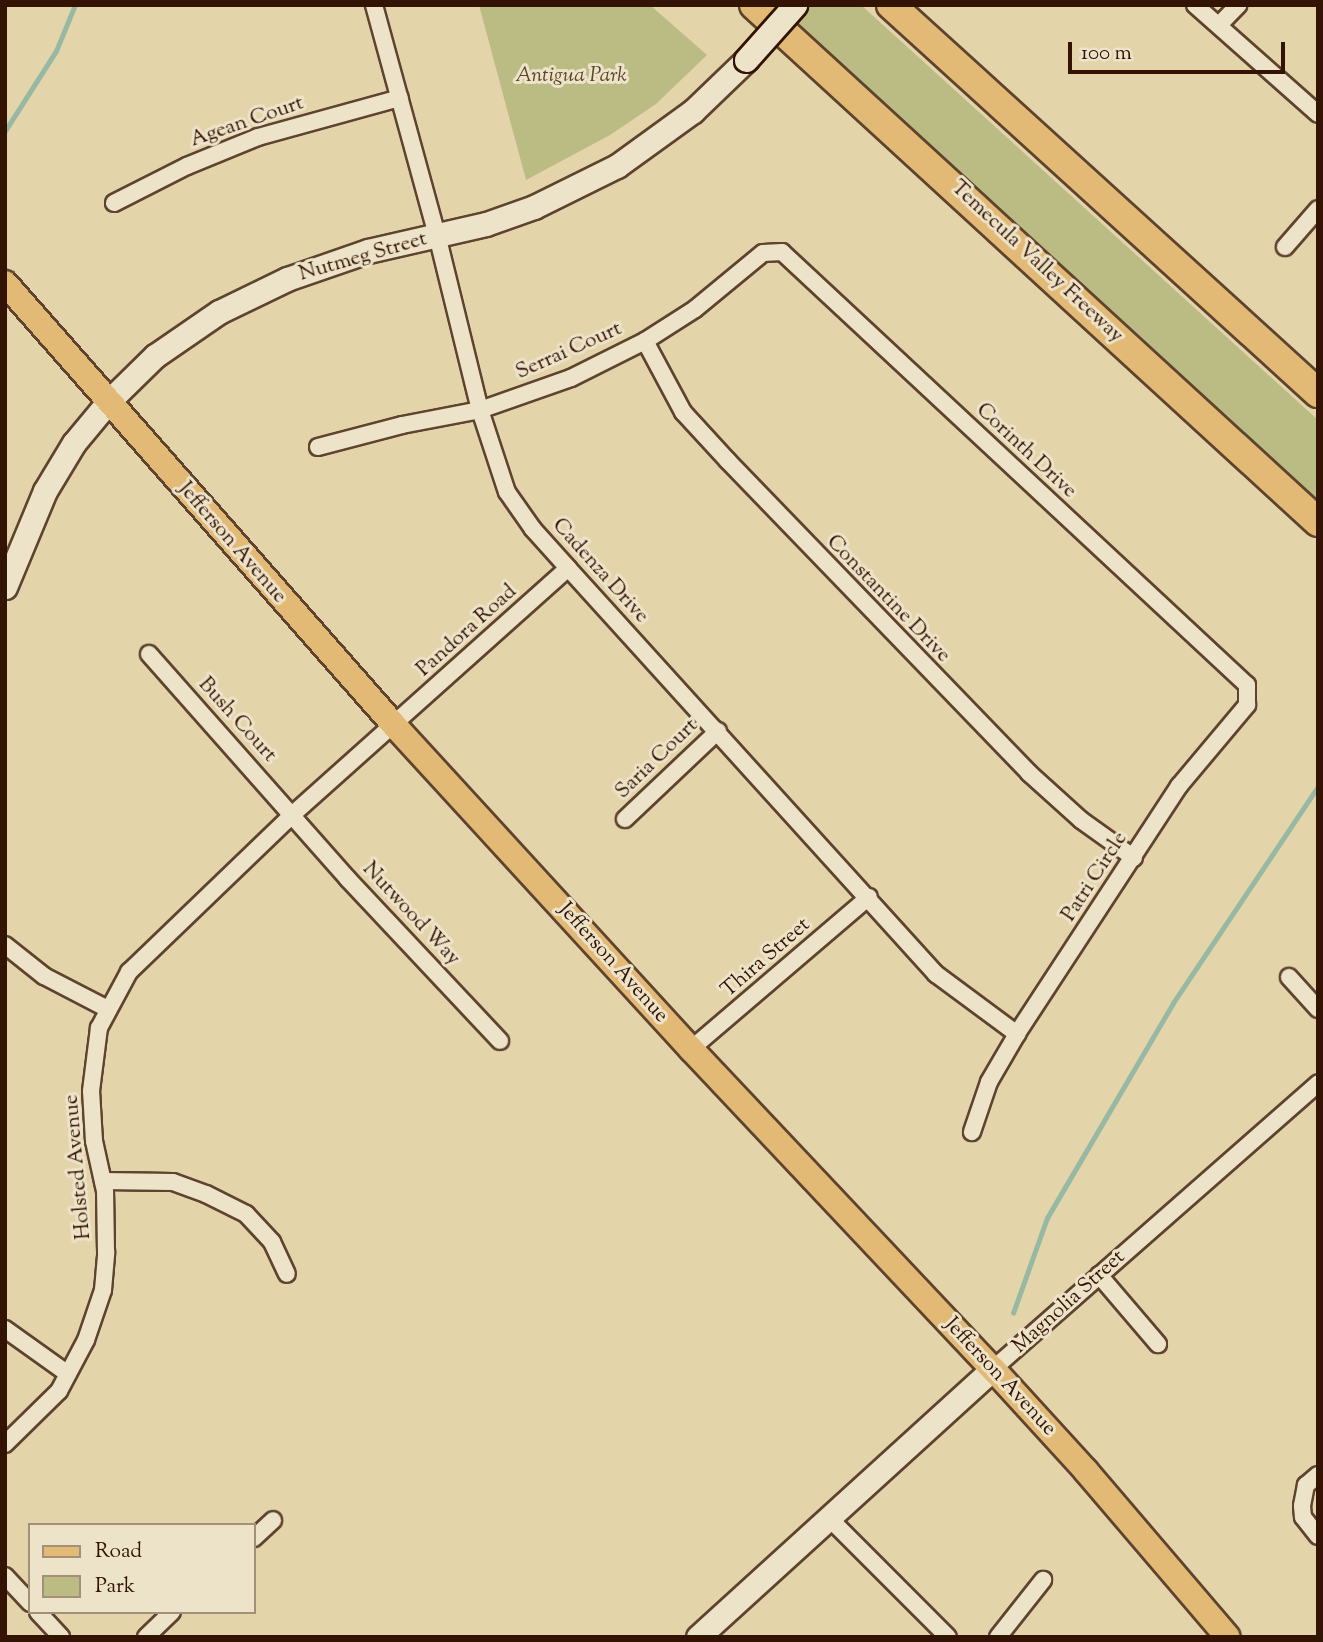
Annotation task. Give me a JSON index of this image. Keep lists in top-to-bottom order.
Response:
{
  "streets": {
    "highway": ["Temecula Valley Freeway"],
    "main road": ["Nutmeg Street", "Jefferson Avenue", "Magnolia Street"],
    "street": [
      "Agean Court",
      "Serrai Court",
      "Corinth Drive",
      "Cadenza Drive",
      "Constantine Drive",
      "Pandora Road",
      "Bush Court",
      "Saria Court",
      "Patri Circle",
      "Nutwood Way",
      "Thira Street",
      "Holsted Avenue"
    ]
  },
  "crossings": [
    ["Agean Court", "Cadenza Drive"],
    ["Nutmeg Street", "Jefferson Avenue"],
    ["Nutmeg Street", "Cadenza Drive"],
    ["Serrai Court", "Corinth Drive"],
    ["Serrai Court", "Cadenza Drive"],
    ["Serrai Court", "Constantine Drive"],
    ["Corinth Drive", "Patri Circle"],
    ["Jefferson Avenue", "Pandora Road"],
    ["Jefferson Avenue", "Thira Street"],
    ["Jefferson Avenue", "Holsted Avenue"],
    ["Jefferson Avenue", "Magnolia Street"],
    ["Cadenza Drive", "Pandora Road"],
    ["Cadenza Drive", "Saria Court"],
    ["Cadenza Drive", "Patri Circle"],
    ["Cadenza Drive", "Thira Street"],
    ["Constantine Drive", "Patri Circle"],
    ["Pandora Road", "Holsted Avenue"],
    ["Bush Court", "Nutwood Way"],
    ["Bush Court", "Holsted Avenue"],
    ["Nutwood Way", "Holsted Avenue"]
  ],
  "parks": ["Antigua Park"],
  "legend": ["Road", "Park"],
  "scale_bar": "100 m"
}
